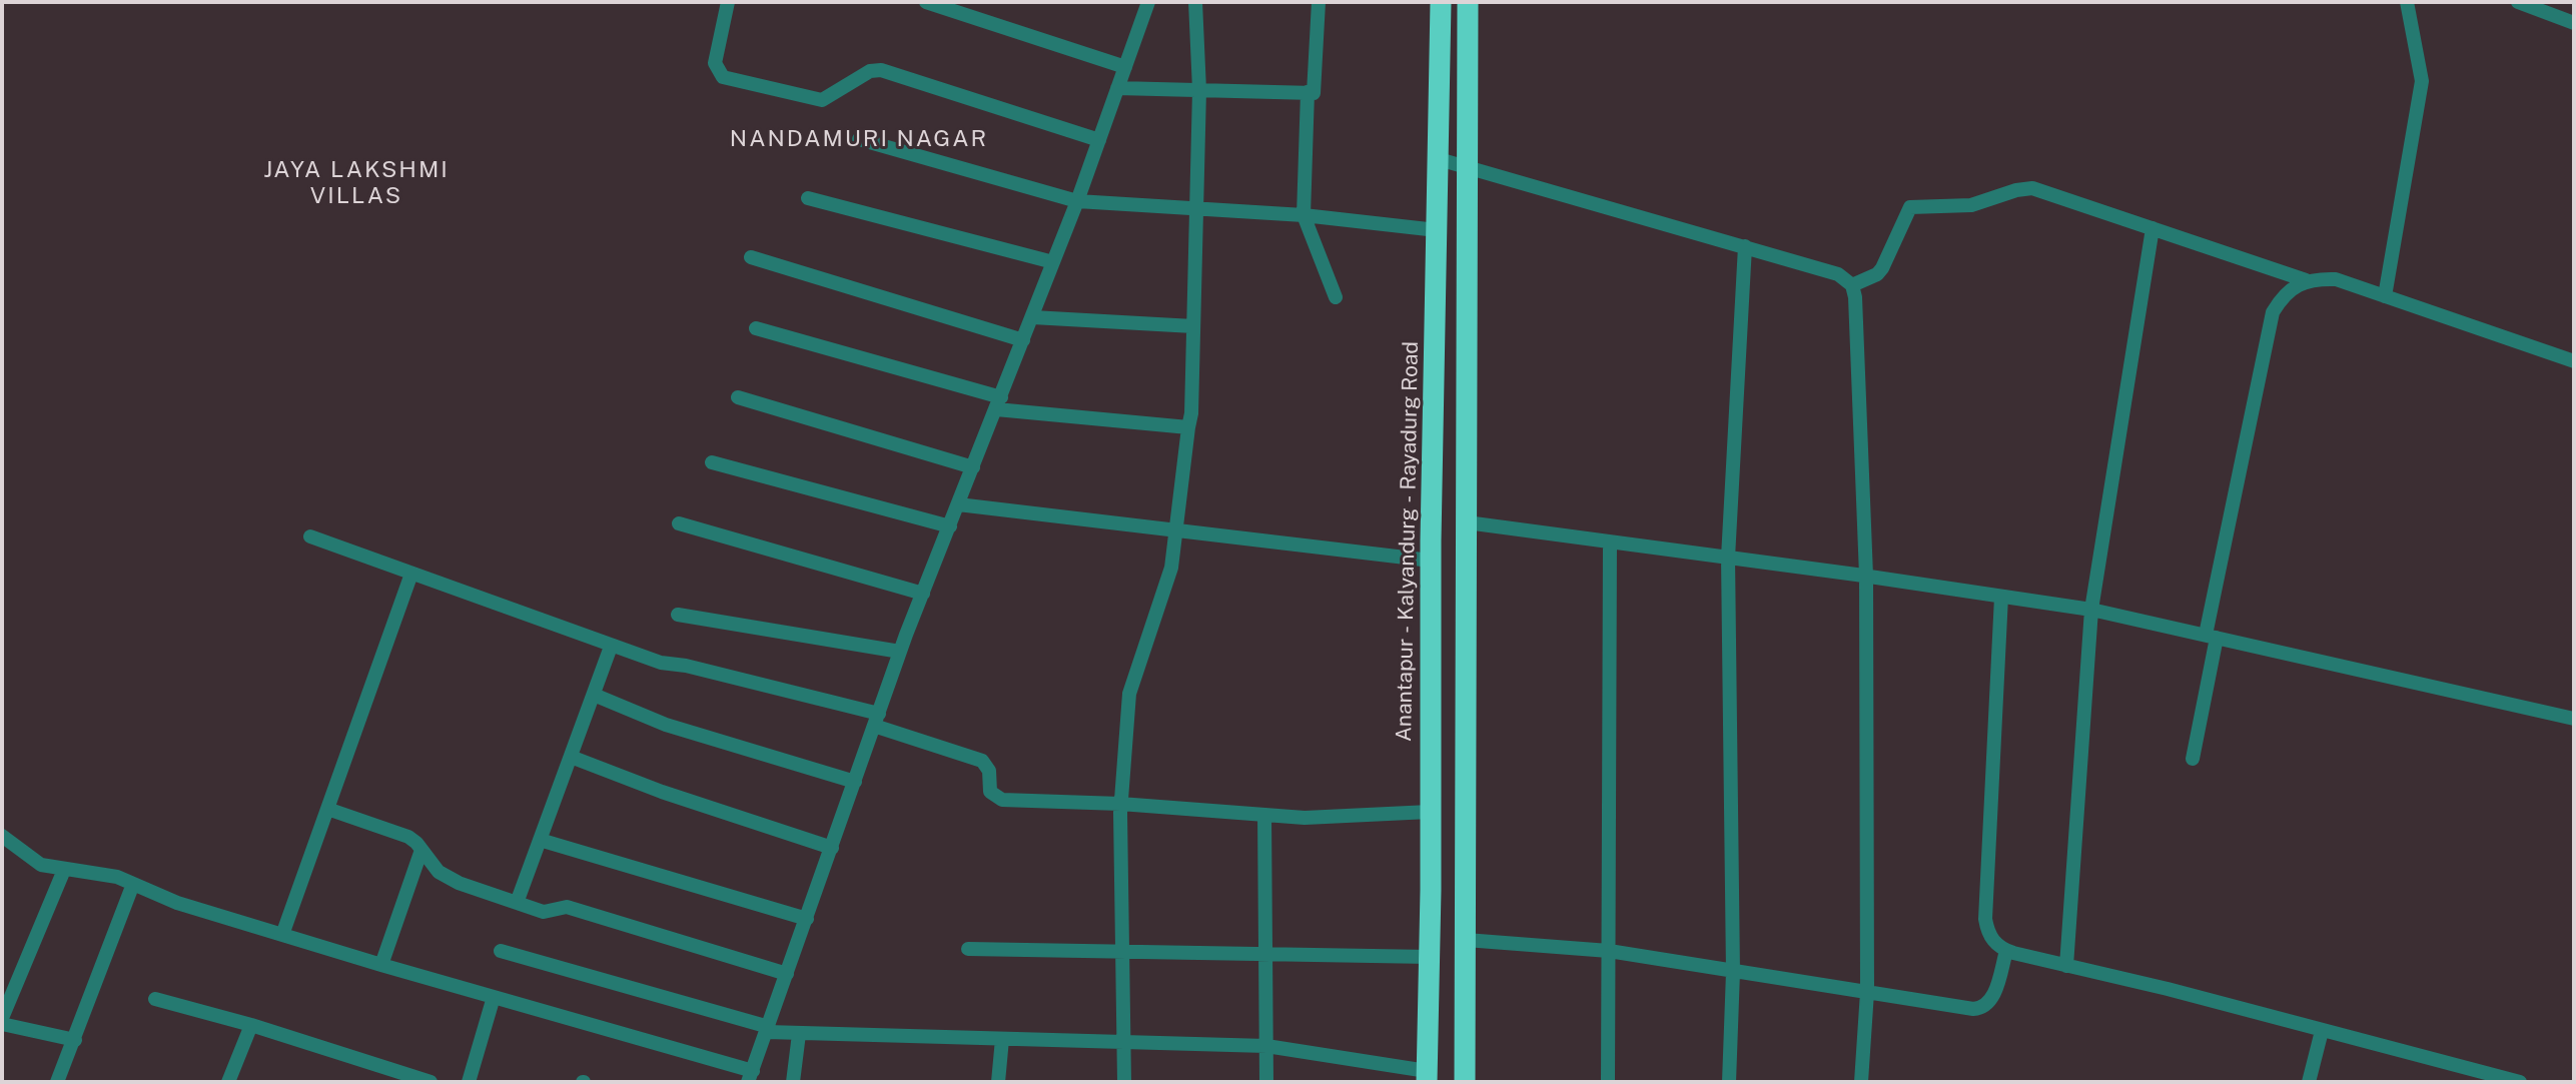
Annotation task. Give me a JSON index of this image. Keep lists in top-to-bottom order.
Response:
{
  "streets": {
    "highway": ["Anantapur - Kalyandurg - Rayadurg Road"]
  },
  "districts": ["NANDAMURI NAGAR", "JAYA LAKSHMI VILLAS"]
}
